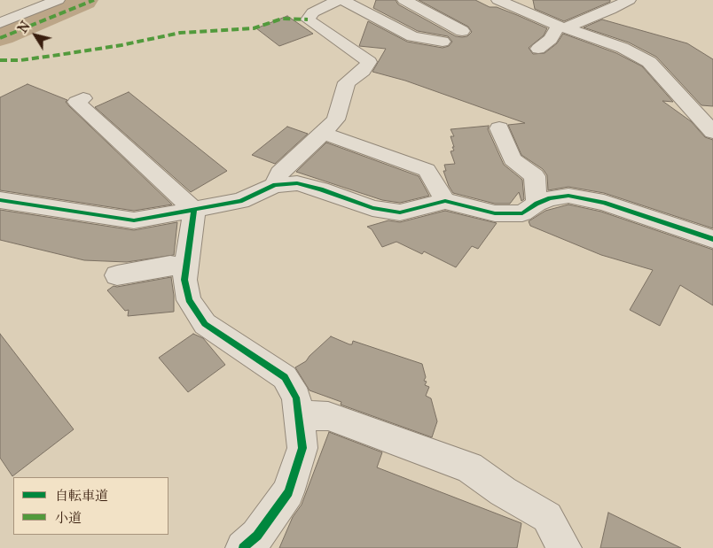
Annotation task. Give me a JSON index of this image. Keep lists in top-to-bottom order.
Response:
{
  "legend": ["自転車道", "小道"],
  "north": "top left"
}
